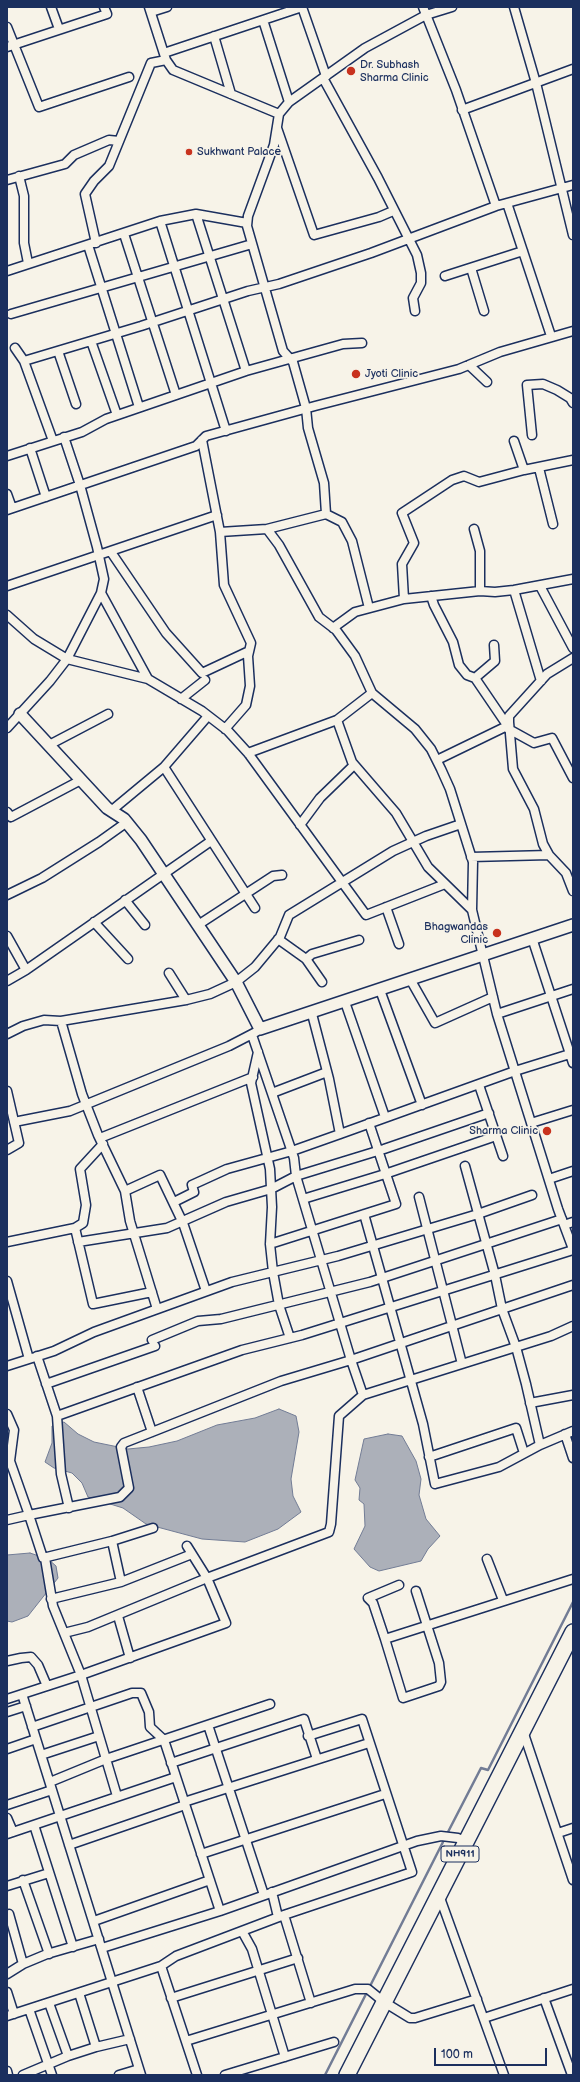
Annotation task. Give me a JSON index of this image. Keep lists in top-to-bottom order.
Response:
{
  "streets": {
    "highway": ["NH911"]
  },
  "places": [
    "Dr. Subhash Sharma Clinic",
    "Sukhwant Palace",
    "Jyoti Clinic",
    "Bhagwandas Clinic",
    "Sharma Clinic"
  ],
  "scale_bar": "100 m"
}
